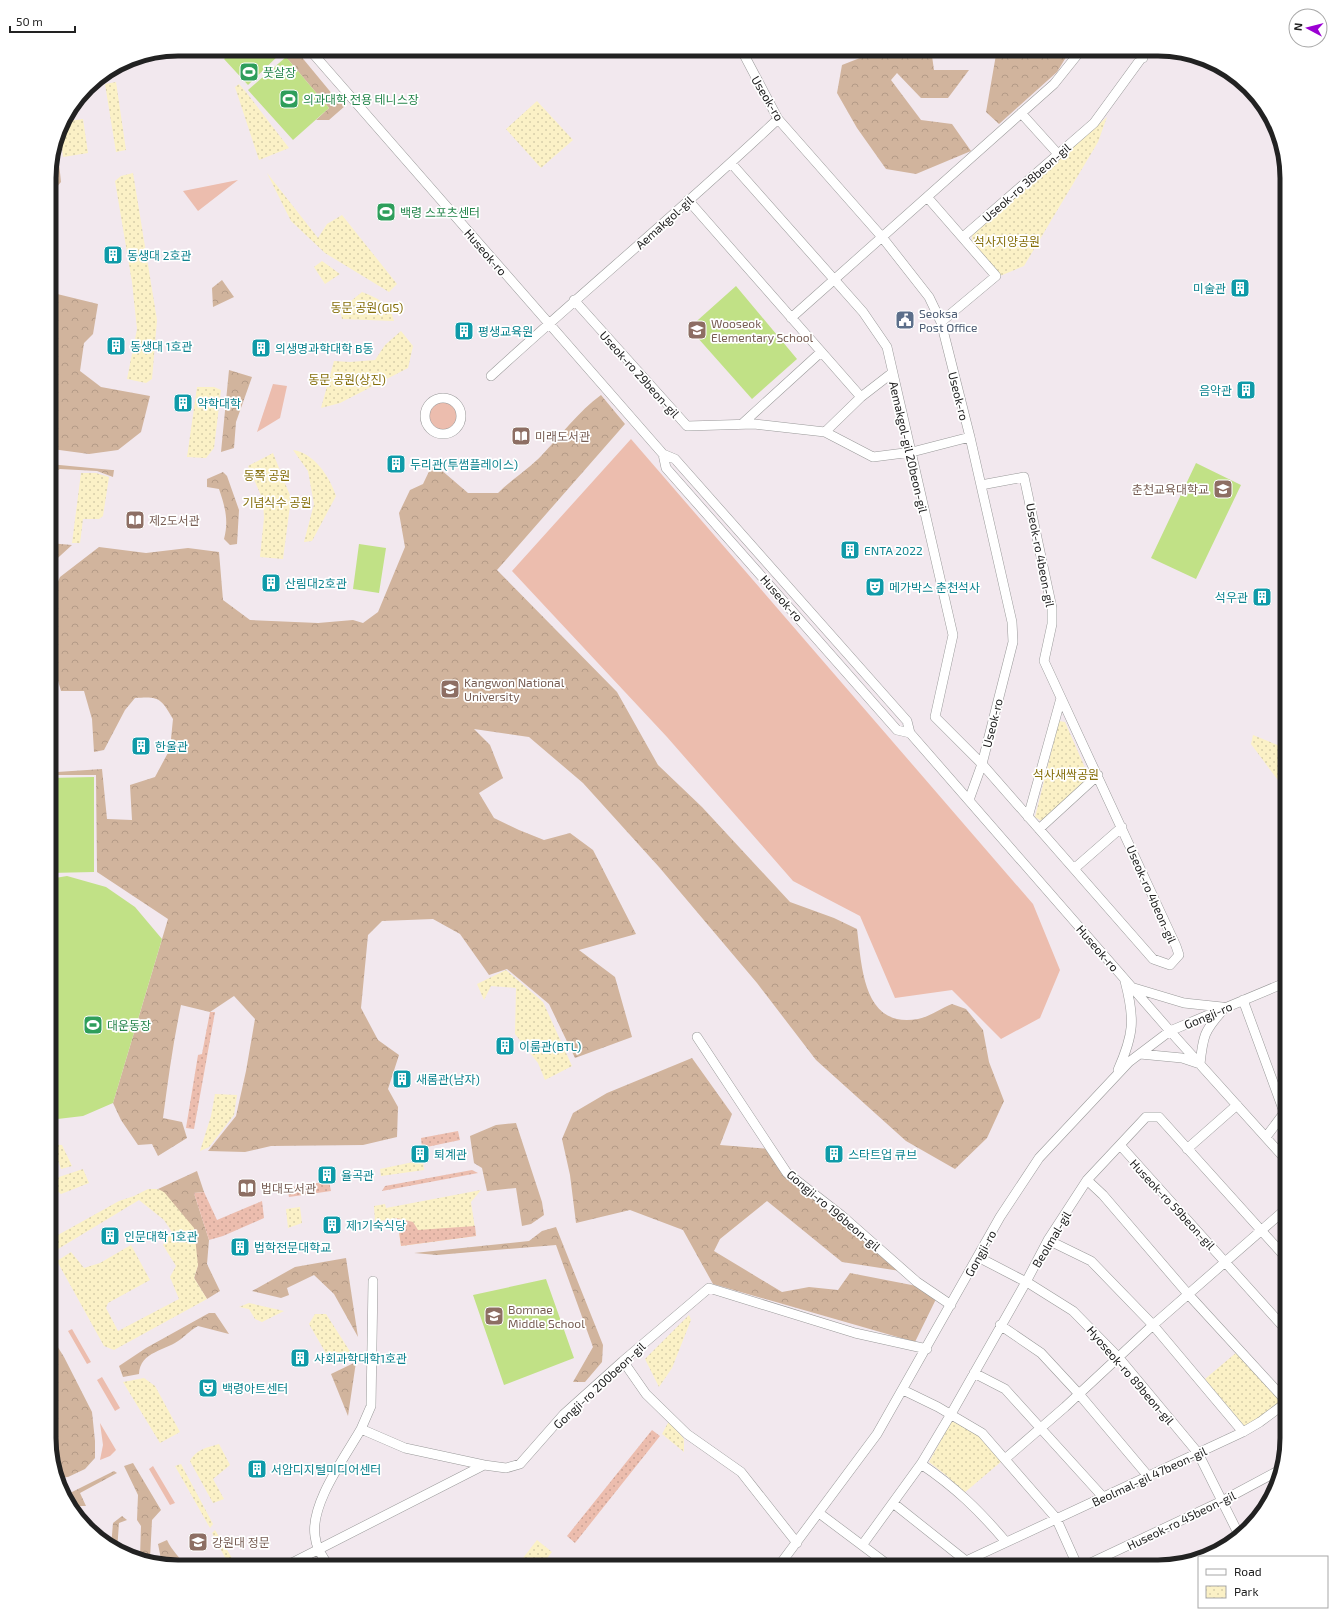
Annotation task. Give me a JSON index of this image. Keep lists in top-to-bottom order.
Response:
{
  "streets": {
    "street": [
      "Useok-ro",
      "Useok-ro 38beon-gil",
      "Aemakgol-gil",
      "Huseok-ro",
      "Useok-ro 29beon-gil",
      "Aemakgol-gil 20beon-gil",
      "Useok-ro 4beon-gil",
      "Gongji-ro",
      "Huseok-ro 59beon-gil",
      "Gongji-ro 196beon-gil",
      "Beolmal-gil",
      "Hyoseok-ro 89beon-gil",
      "Gongji-ro 200beon-gil",
      "Beolmal-gil 47beon-gil",
      "Huseok-ro 45beon-gil"
    ]
  },
  "crossings": [
    ["Useok-ro", "Aemakgol-gil"],
    ["Useok-ro", "Huseok-ro"],
    ["Useok-ro", "Useok-ro 29beon-gil"],
    ["Useok-ro", "Aemakgol-gil 20beon-gil"],
    ["Useok-ro", "Useok-ro 4beon-gil"],
    ["Aemakgol-gil", "Huseok-ro"],
    ["Aemakgol-gil", "Useok-ro 29beon-gil"],
    ["Aemakgol-gil", "Aemakgol-gil 20beon-gil"],
    ["Huseok-ro", "Gongji-ro"],
    ["Useok-ro 29beon-gil", "Aemakgol-gil 20beon-gil"],
    ["Aemakgol-gil 20beon-gil", "Useok-ro 4beon-gil"],
    ["Gongji-ro", "Gongji-ro 196beon-gil"],
    ["Gongji-ro", "Hyoseok-ro 89beon-gil"],
    ["Gongji-ro", "Gongji-ro 200beon-gil"],
    ["Huseok-ro 59beon-gil", "Beolmal-gil"],
    ["Beolmal-gil", "Hyoseok-ro 89beon-gil"],
    ["Beolmal-gil", "Beolmal-gil 47beon-gil"],
    ["Hyoseok-ro 89beon-gil", "Beolmal-gil 47beon-gil"],
    ["Hyoseok-ro 89beon-gil", "Huseok-ro 45beon-gil"]
  ],
  "parks": [
    "석사지양공원",
    "동문 공원(GIS)",
    "동문 공원(상진)",
    "동쪽 공원",
    "기념식수 공원",
    "석사새싹공원"
  ],
  "places": {
    "sports": [
      "풋살장",
      "의과대학 전용 테니스장",
      "백령 스포츠센터",
      "대운동장"
    ],
    "building": [
      "동생대 2호관",
      "미술관",
      "평생교육원",
      "동생대 1호관",
      "의생명과학대학 B동",
      "음악관",
      "약학대학",
      "두리관(투썸플레이스)",
      "ENTA 2022",
      "산림대2호관",
      "석우관",
      "한울관",
      "이룸관(BTL)",
      "새롬관(남자)",
      "퇴계관",
      "스타트업 큐브",
      "율곡관",
      "제1기숙식당",
      "인문대학 1호관",
      "법학전문대학교",
      "사회과학대학1호관",
      "서암디지털미디어센터"
    ],
    "public building": ["Seoksa Post Office"],
    "school or university": [
      "Wooseok Elementary School",
      "춘천교육대학교",
      "Kangwon National University",
      "Bomnae Middle School",
      "강원대 정문"
    ],
    "library": ["미래도서관", "제2도서관", "법대도서관"],
    "theatre": ["메가박스 춘천석사", "백령아트센터"]
  },
  "legend": ["Road", "Park"],
  "scale_bar": "50 m",
  "north": "left"
}
